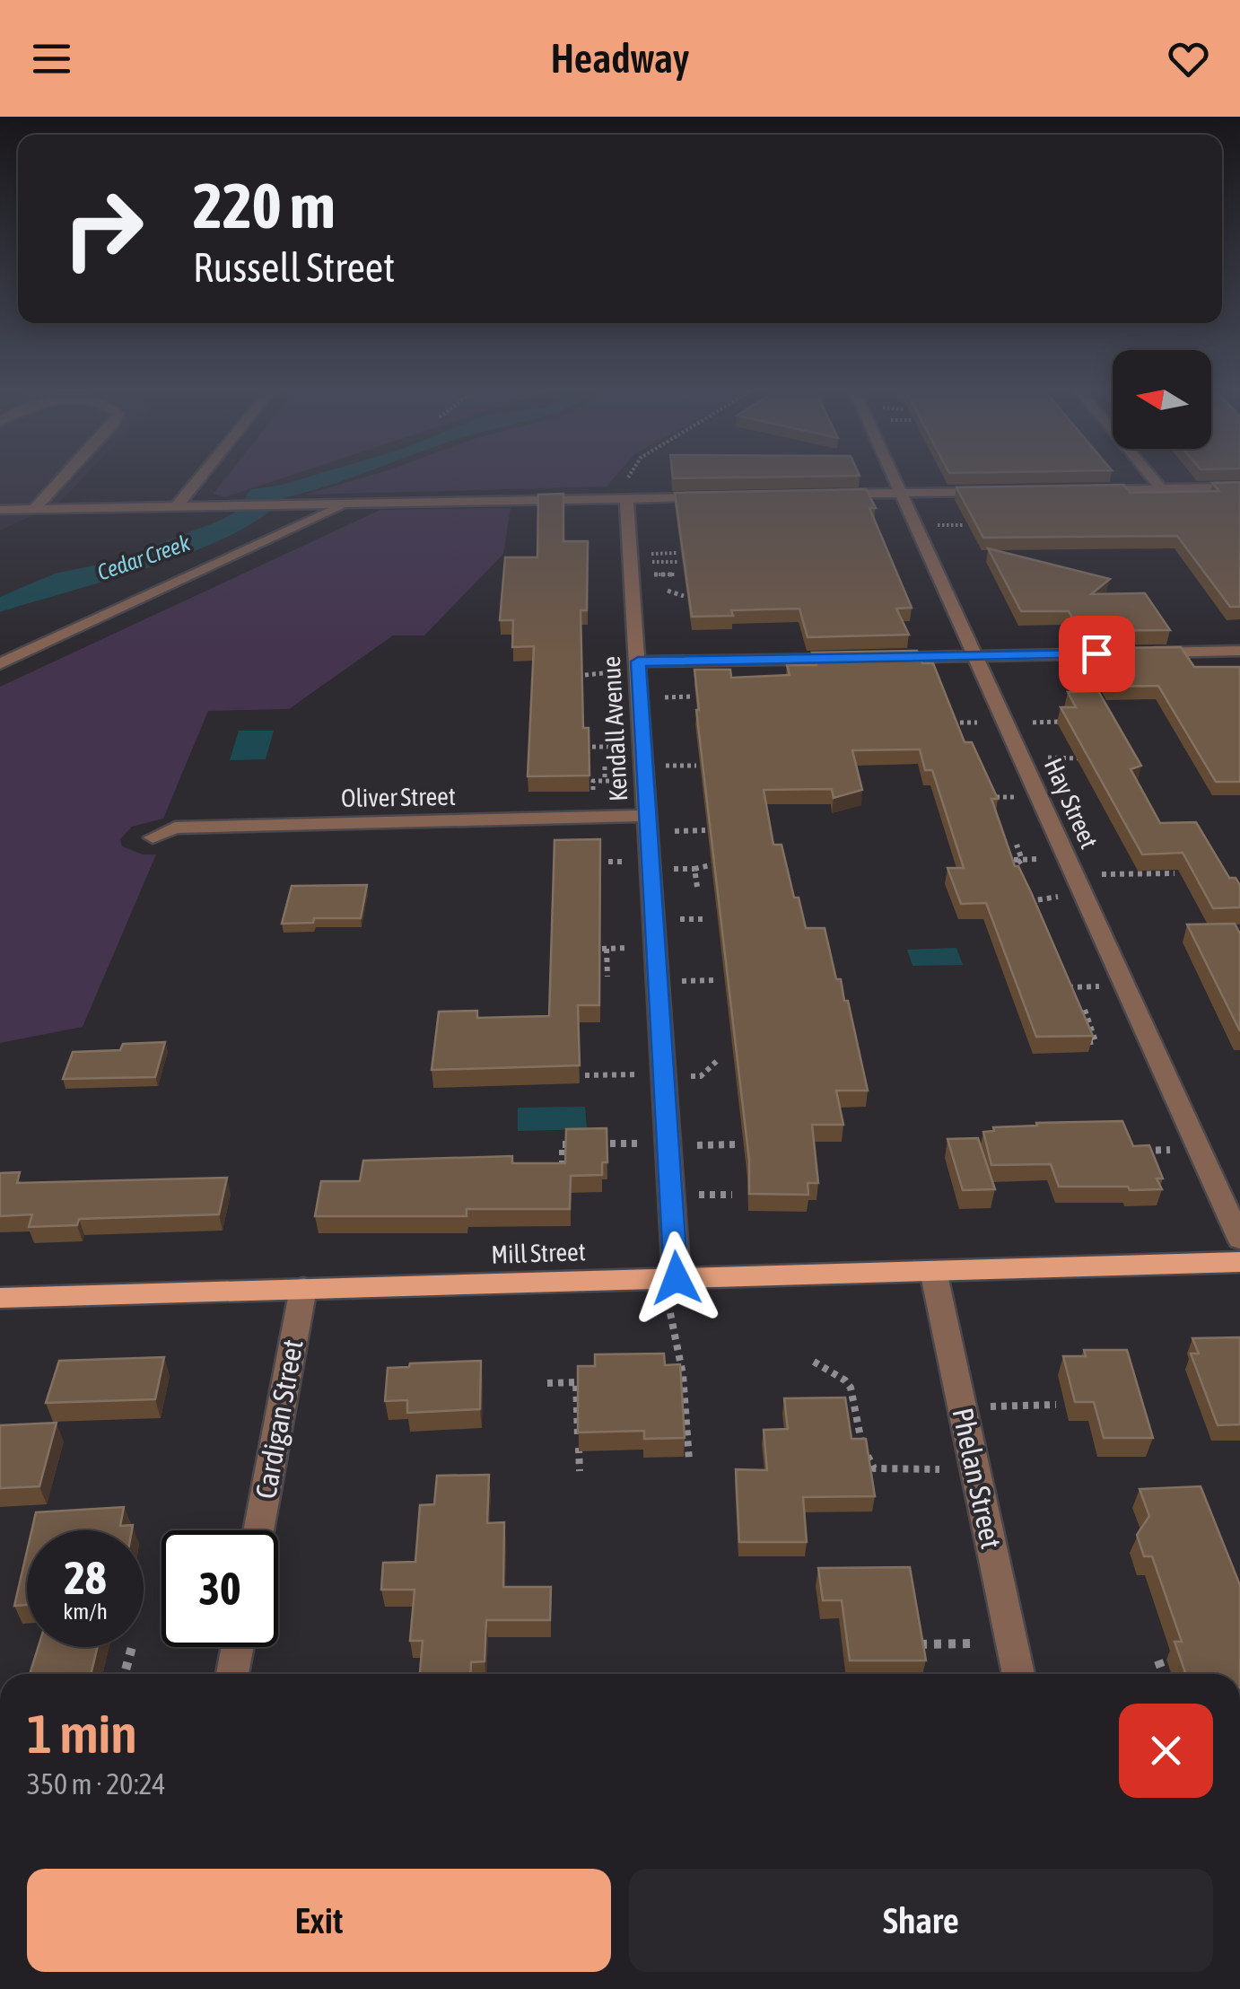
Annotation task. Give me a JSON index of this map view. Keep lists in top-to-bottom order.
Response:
{
  "streets": {
    "main road": ["Mill Street"],
    "street": [
      "Kendall Avenue",
      "Oliver Street",
      "Hay Street",
      "Cardigan Street",
      "Phelan Street"
    ]
  },
  "crossings": [
    ["Kendall Avenue", "Oliver Street"],
    ["Kendall Avenue", "Mill Street"],
    ["Mill Street", "Cardigan Street"],
    ["Mill Street", "Phelan Street"]
  ],
  "water": ["Cedar Creek"],
  "north": "left",
  "page": {
    "header": "Headway",
    "turn": ["220 m", "Russell Street"],
    "speed": "28 km/h",
    "limit": "30",
    "heading": ["1 min", "350 m · 20:24"],
    "buttons": ["Exit", "Share"]
  }
}
